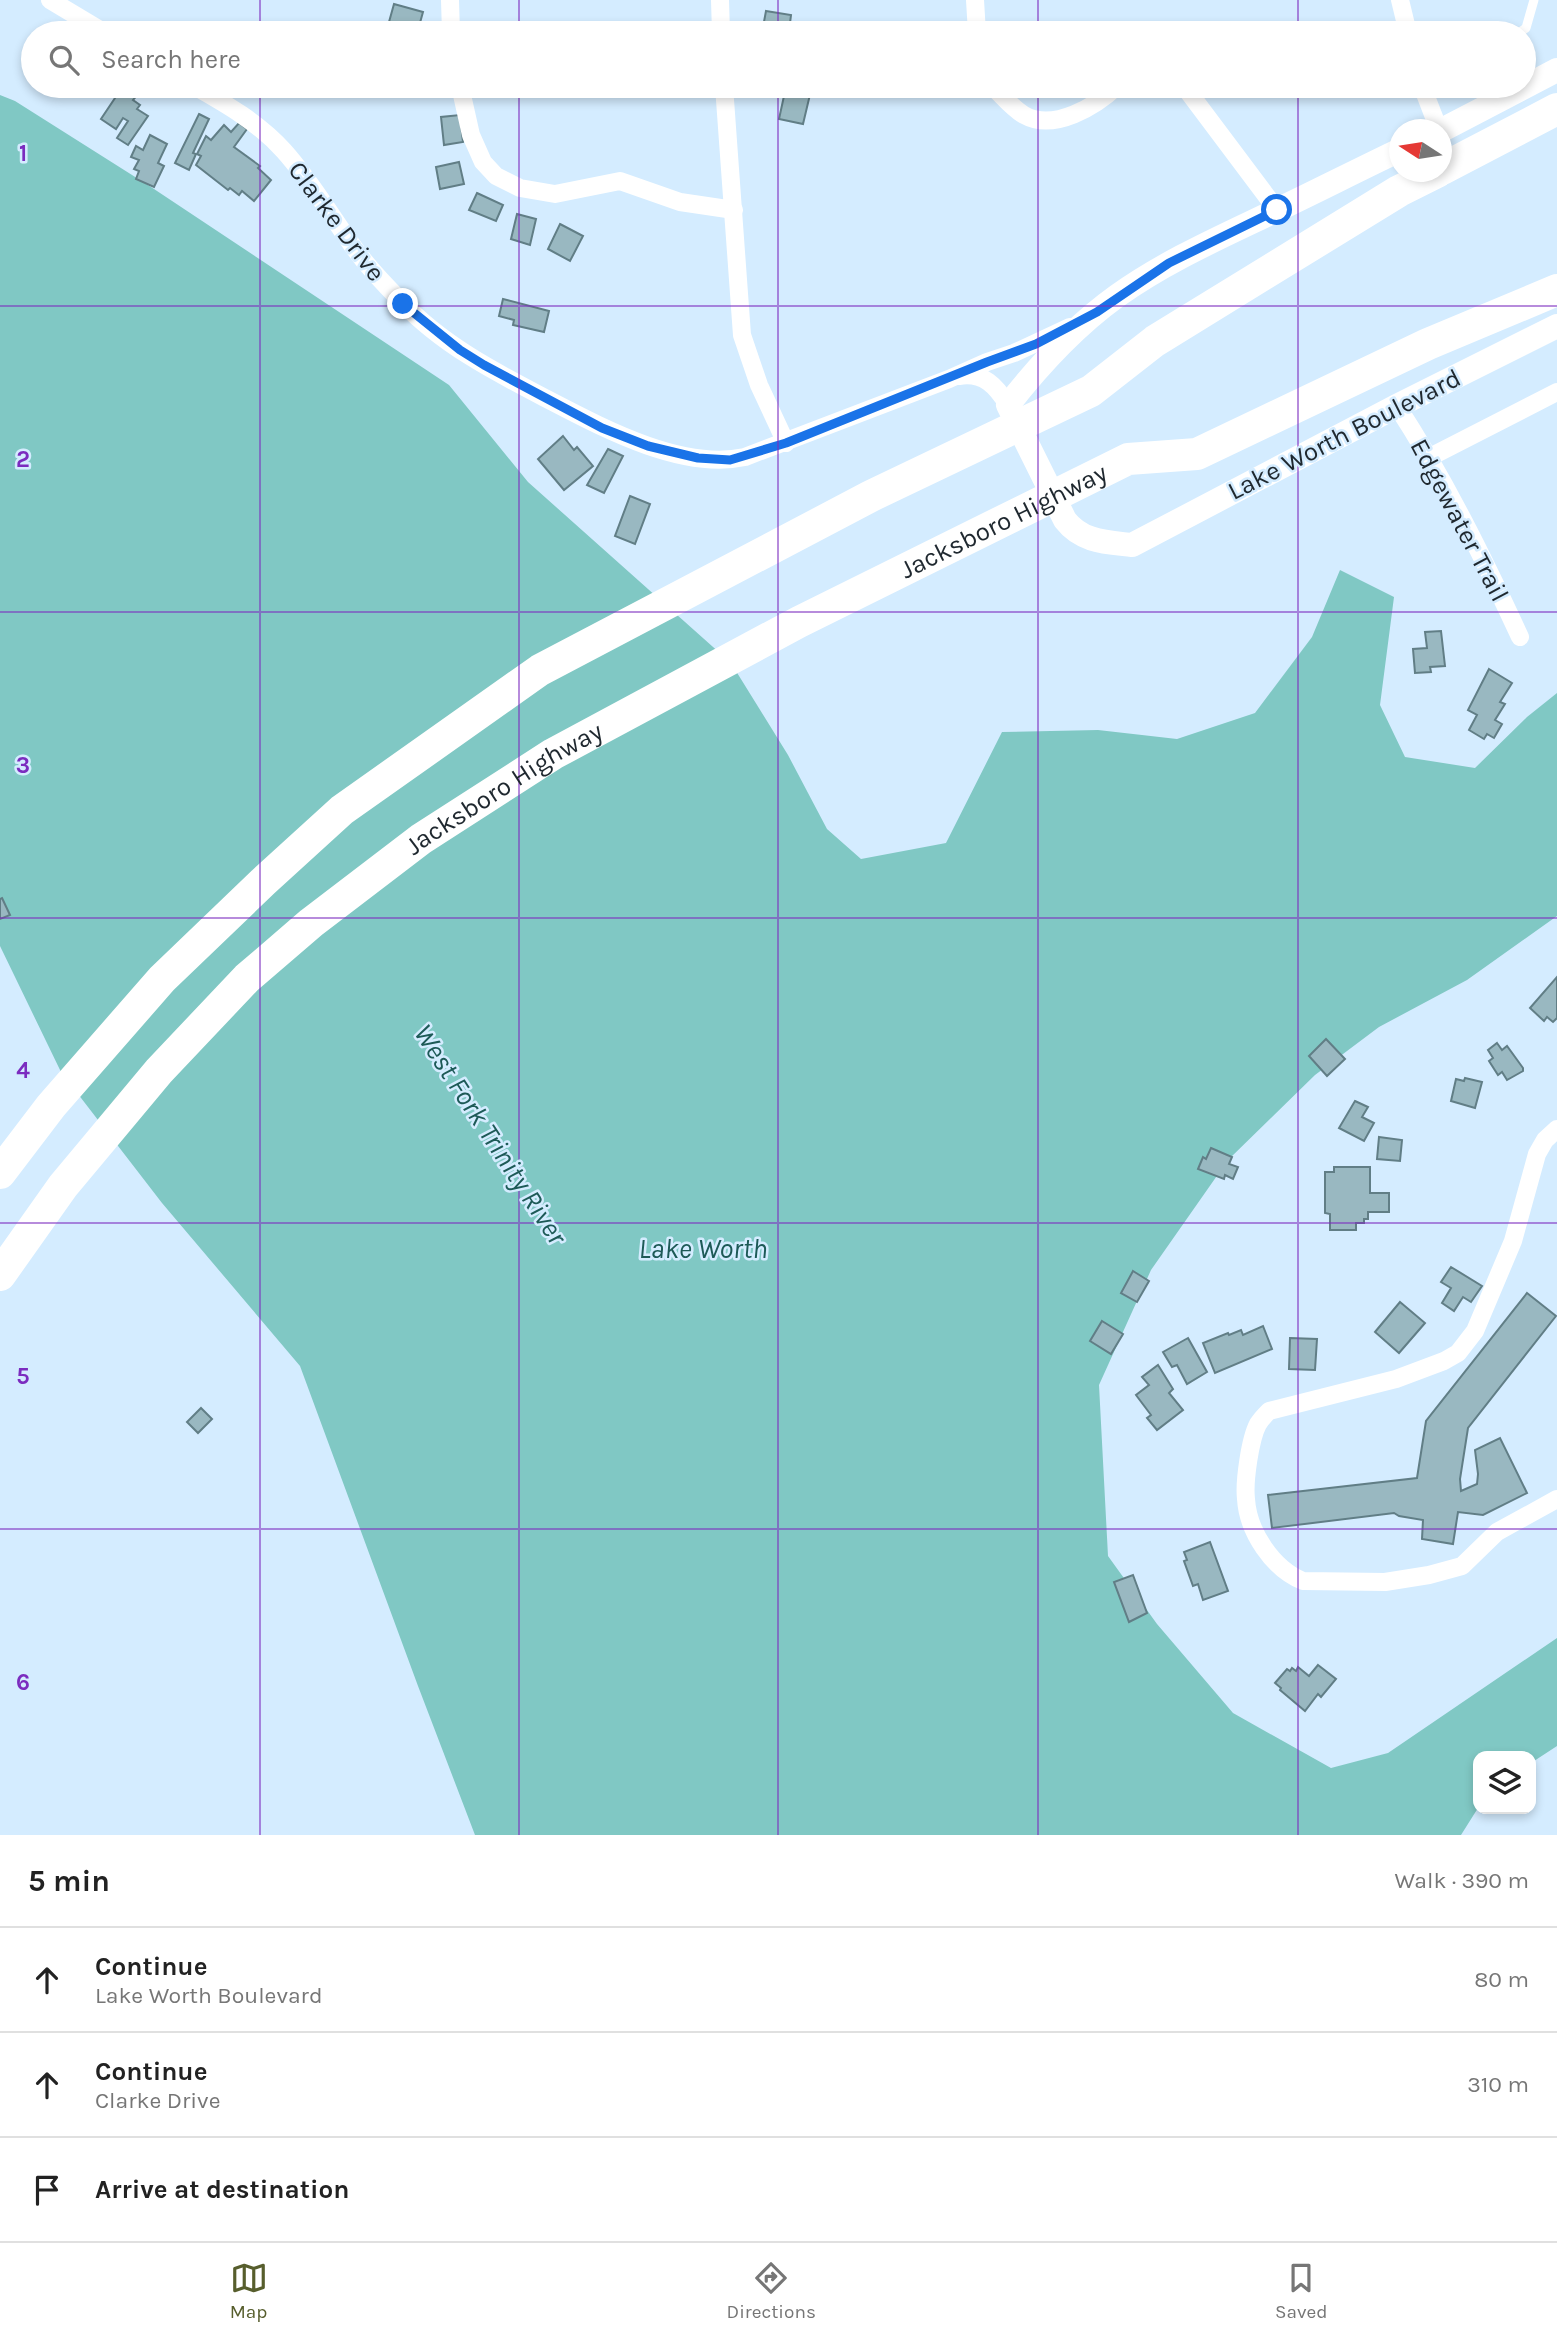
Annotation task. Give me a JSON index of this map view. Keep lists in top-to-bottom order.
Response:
{
  "streets": {
    "highway": ["Jacksboro Highway"],
    "main road": ["Lake Worth Boulevard"],
    "street": ["Clarke Drive", "Edgewater Trail"]
  },
  "crossings": [
    ["Lake Worth Boulevard", "Edgewater Trail"]
  ],
  "water": ["West Fork Trinity River", "Lake Worth"],
  "north": "left",
  "page": {
    "search": "Search here",
    "heading": ["5 min", "Walk · 390 m"],
    "list": [
      ["Continue", "Lake Worth Boulevard", "80 m"],
      ["Continue", "Clarke Drive", "310 m"],
      "Arrive at destination"
    ],
    "nav": ["Map", "Directions", "Saved"]
  },
  "grid": {
    "rows": [
      "1",
      "2",
      "3",
      "4",
      "5",
      "6"
    ]
  }
}
